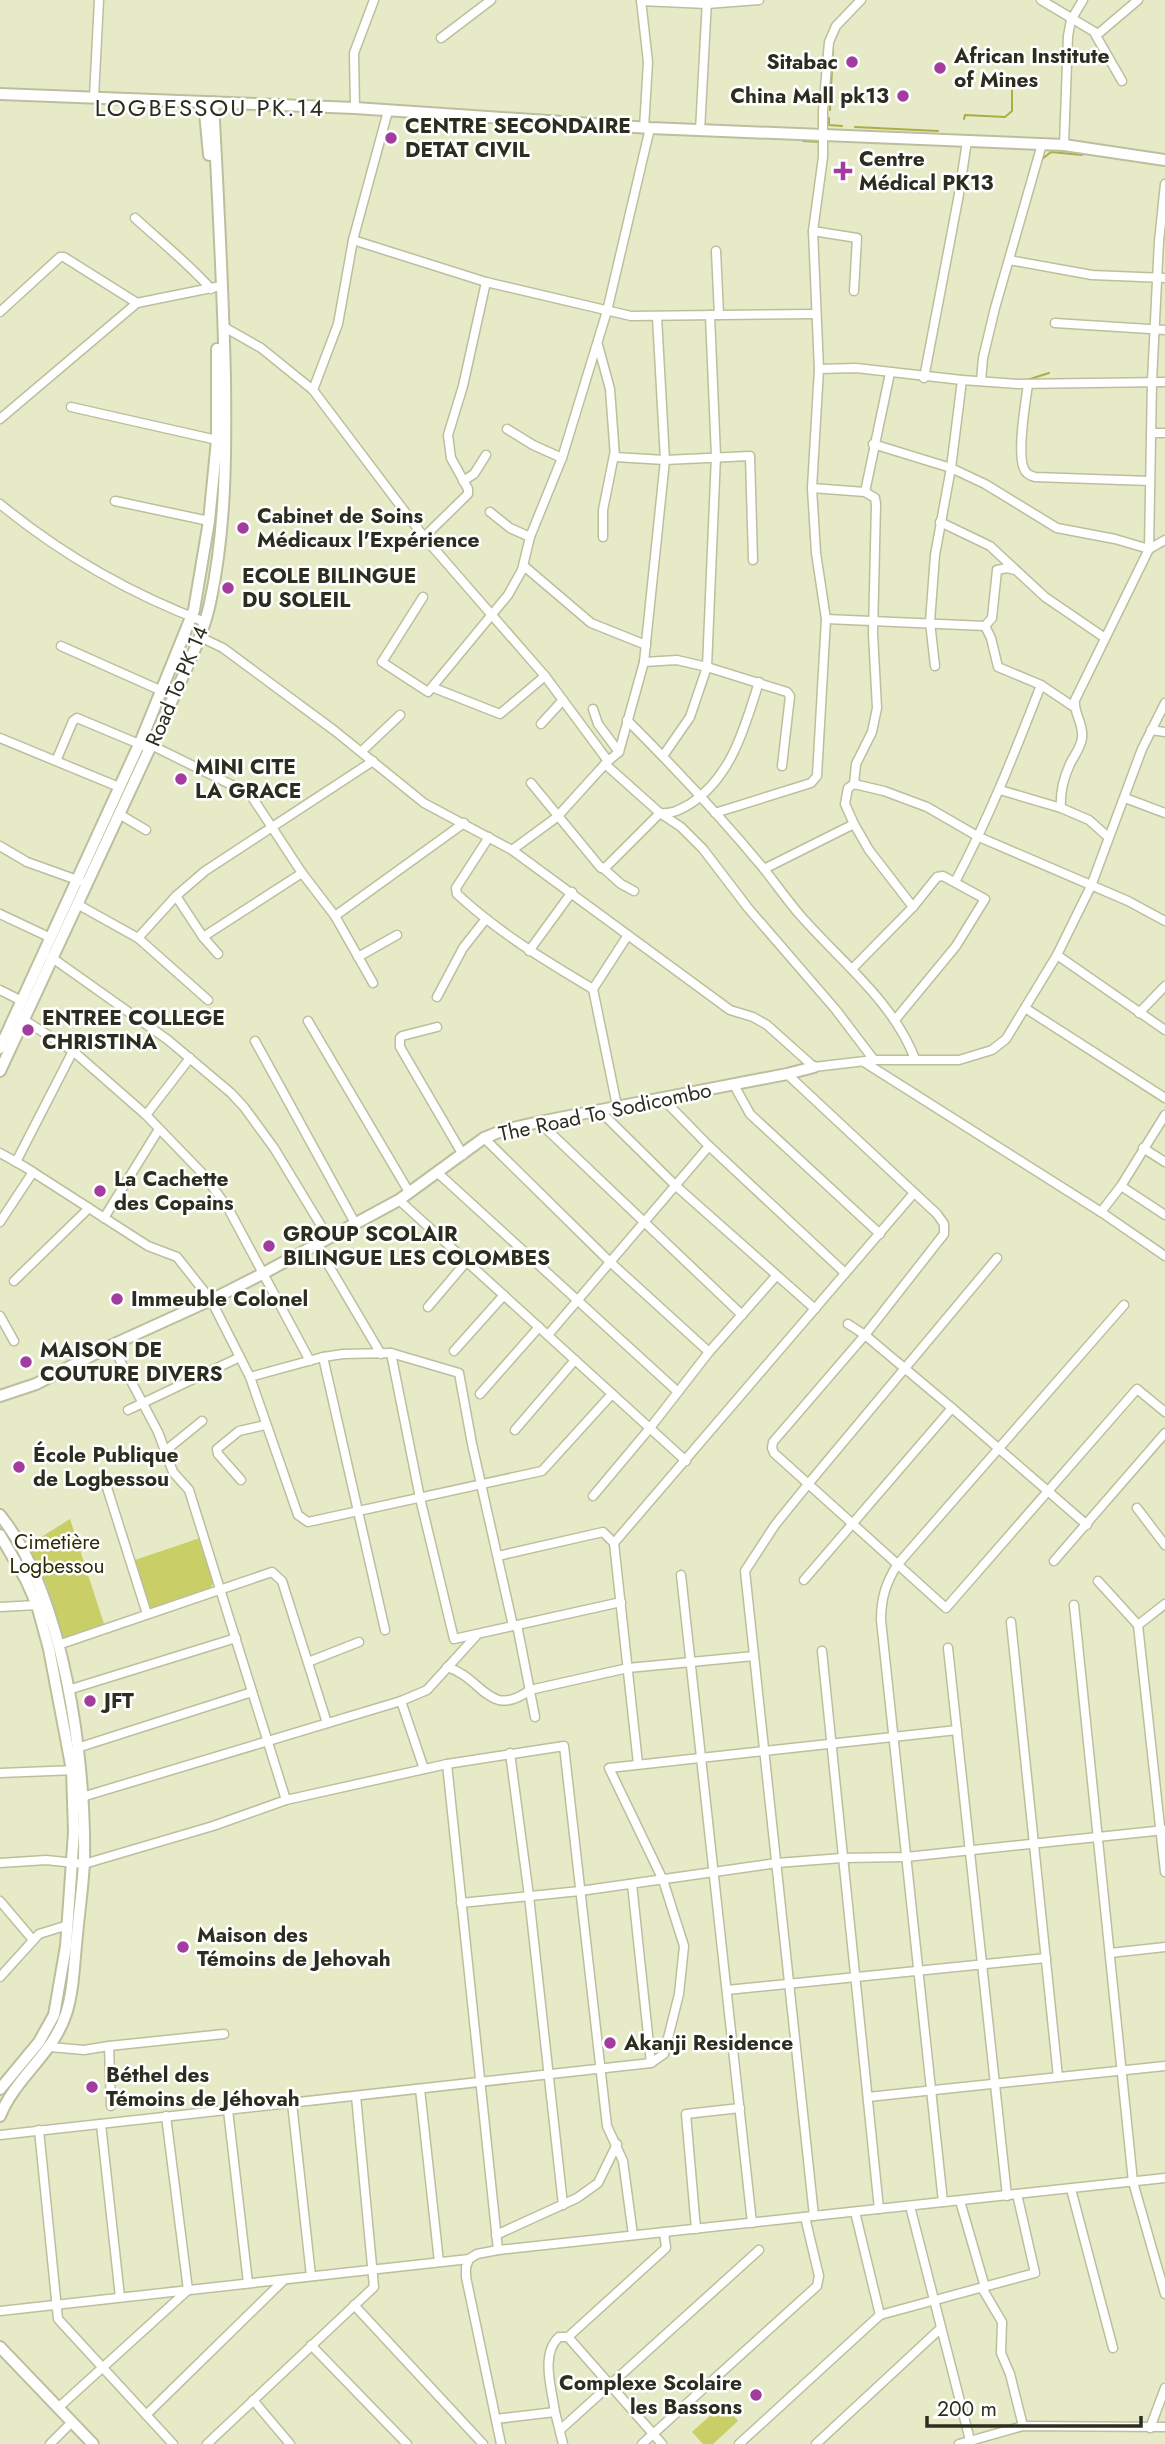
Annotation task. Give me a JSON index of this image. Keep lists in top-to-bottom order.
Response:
{
  "streets": {
    "main road": ["Road To PK 14", "The Road To Sodicombo"]
  },
  "districts": ["LOGBESSOU PK.14"],
  "parks": ["Cimetière Logbessou"],
  "places": {
    "other": [
      "Sitabac",
      "African Institute of Mines",
      "China Mall pk13",
      "CENTRE SECONDAIRE DETAT CIVIL",
      "Cabinet de Soins Médicaux l'Expérience",
      "ECOLE BILINGUE DU SOLEIL",
      "MINI CITE LA GRACE",
      "ENTREE COLLEGE CHRISTINA",
      "La Cachette des Copains",
      "GROUP SCOLAIR BILINGUE LES COLOMBES",
      "Immeuble Colonel",
      "MAISON DE COUTURE DIVERS",
      "École Publique de Logbessou",
      "JFT",
      "Maison des Témoins de Jehovah",
      "Akanji Residence",
      "Béthel des Témoins de Jéhovah",
      "Complexe Scolaire les Bassons"
    ],
    "health": ["Centre Médical PK13"]
  },
  "scale_bar": "200 m"
}
